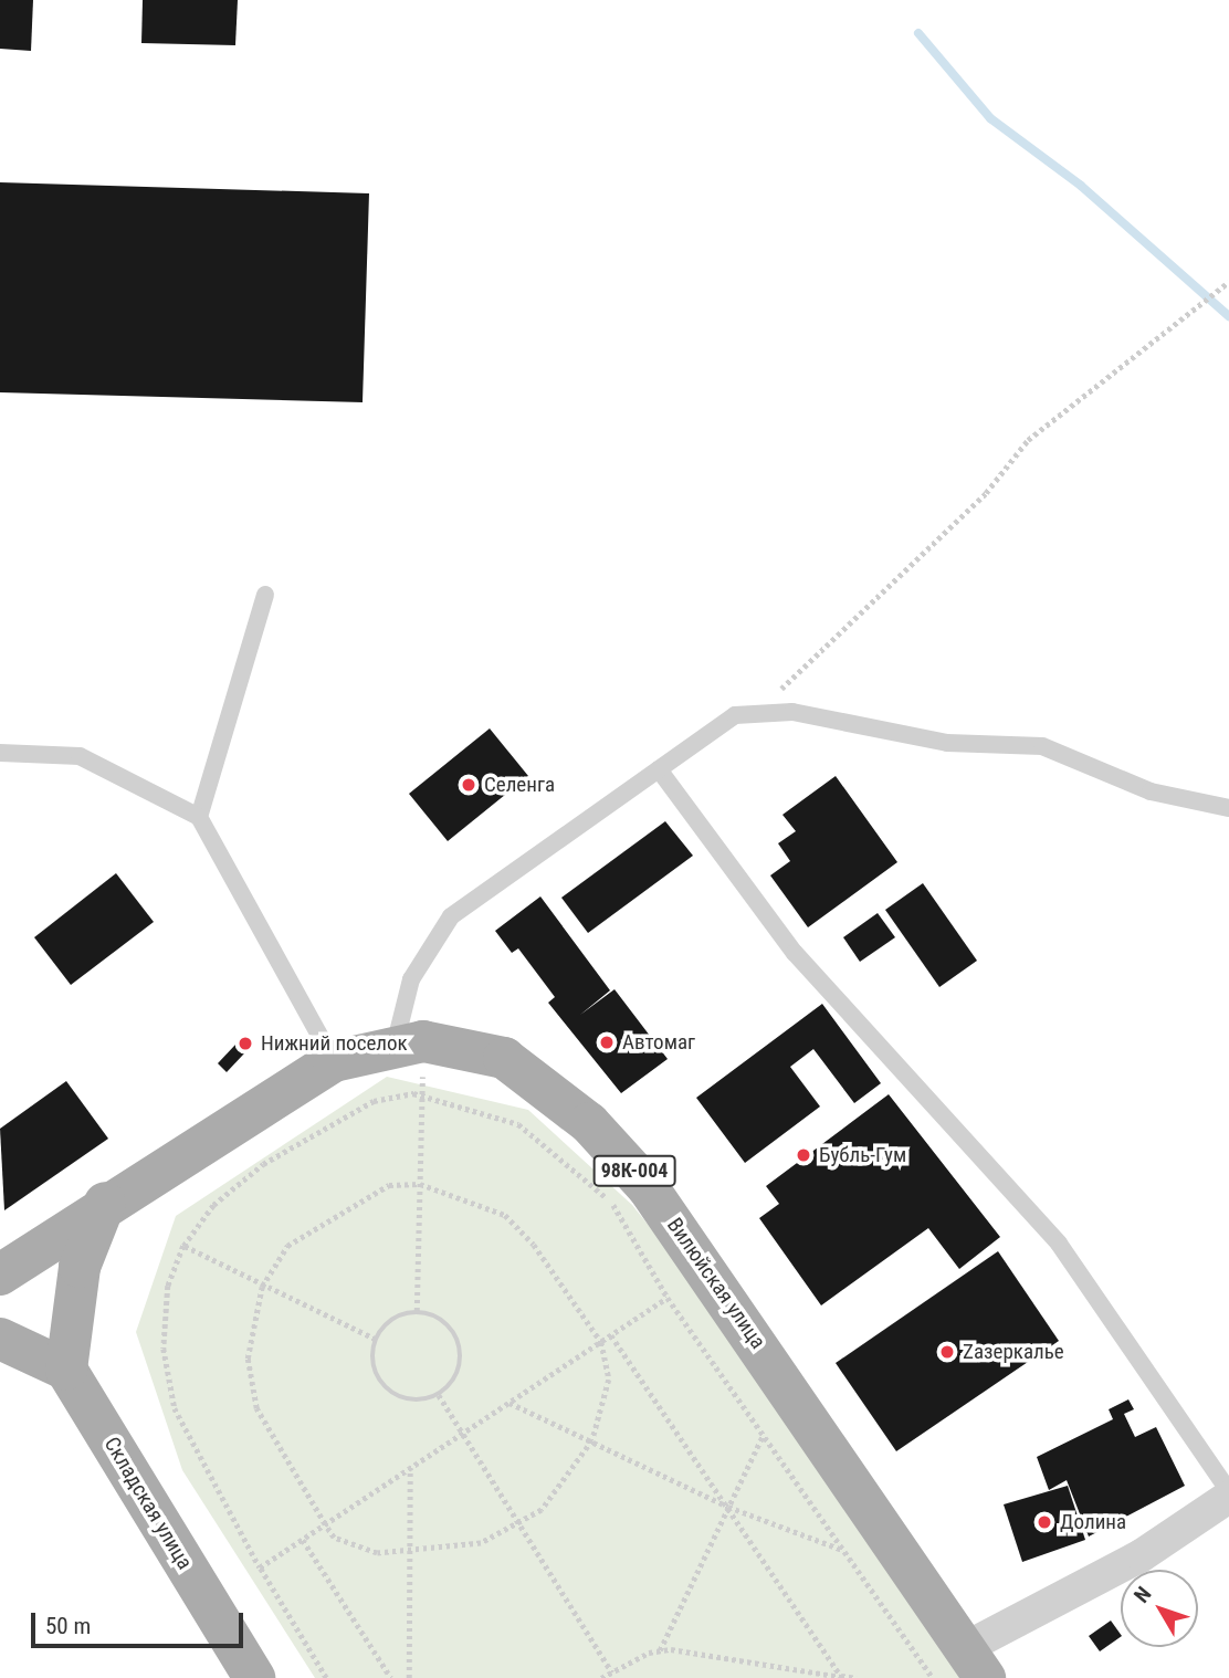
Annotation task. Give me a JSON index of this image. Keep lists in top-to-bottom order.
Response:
{
  "streets": {
    "main road": ["98К-004", "Вилюйская улица", "Складская улица"]
  },
  "crossings": [
    ["98К-004", "Вилюйская улица"]
  ],
  "places": [
    "Селенга",
    "Автомаг",
    "Нижний поселок",
    "Бубль-Гум",
    "Zазеркалье",
    "Долина"
  ],
  "scale_bar": "50 m",
  "north": "top left"
}
